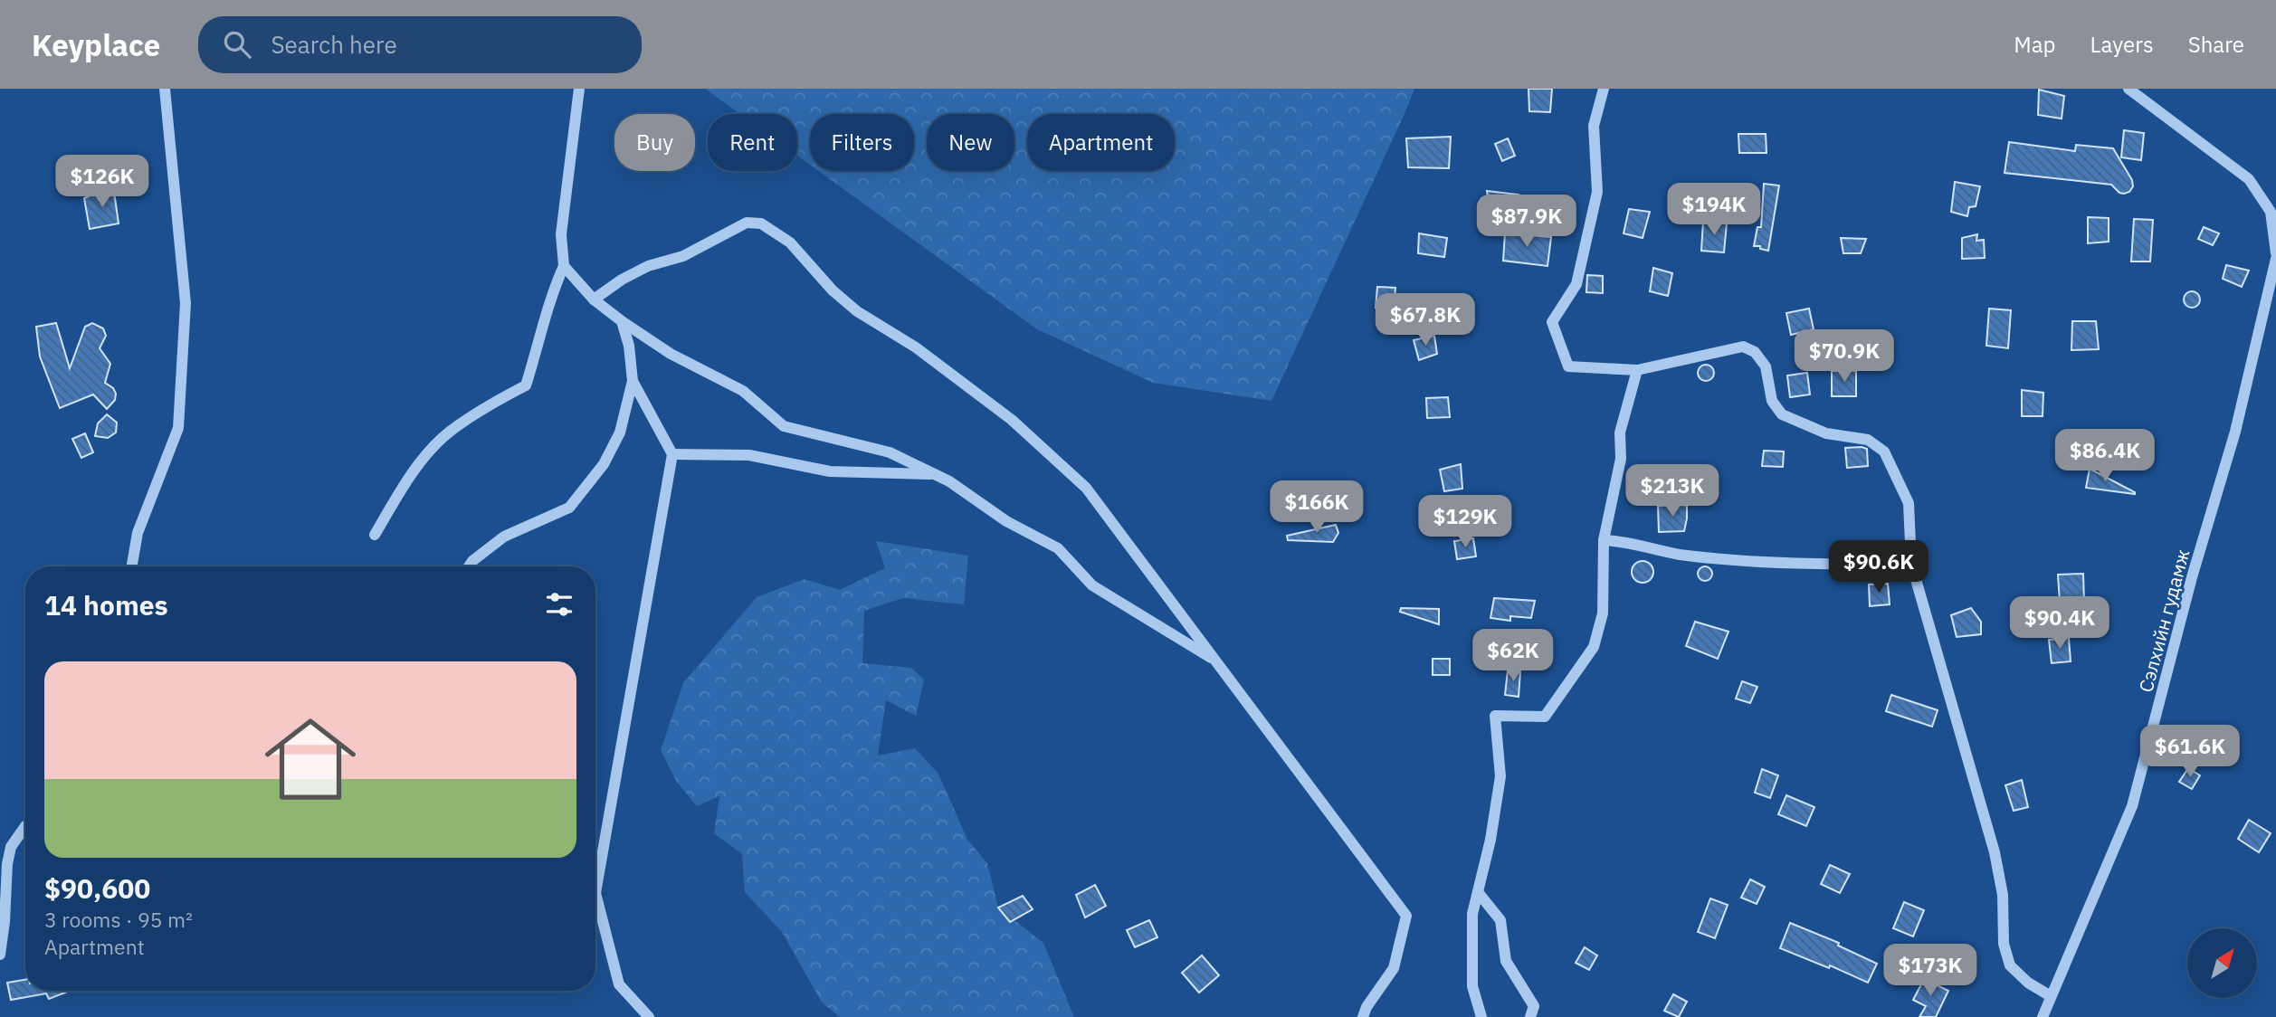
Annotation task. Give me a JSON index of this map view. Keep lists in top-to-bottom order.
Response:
{
  "streets": {
    "street": ["Сэлхийн гудамж"]
  },
  "north": "top right",
  "page": {
    "header": "Keyplace",
    "search": "Search here",
    "nav": ["Map", "Layers", "Share"],
    "chip": [
      "Buy",
      "Rent",
      "Filters",
      "New",
      "Apartment"
    ],
    "price": [
      "$126K",
      "$194K",
      "$87.9K",
      "$67.8K",
      "$70.9K",
      "$86.4K",
      "$213K",
      "$166K",
      "$129K",
      "$90.6K",
      "$90.4K",
      "$62K",
      "$61.6K",
      "$173K"
    ],
    "heading": "14 homes",
    "list": [
      {
        "name": "$90,600",
        "note": "3 rooms · 95 m² · Apartment"
      }
    ]
  }
}
